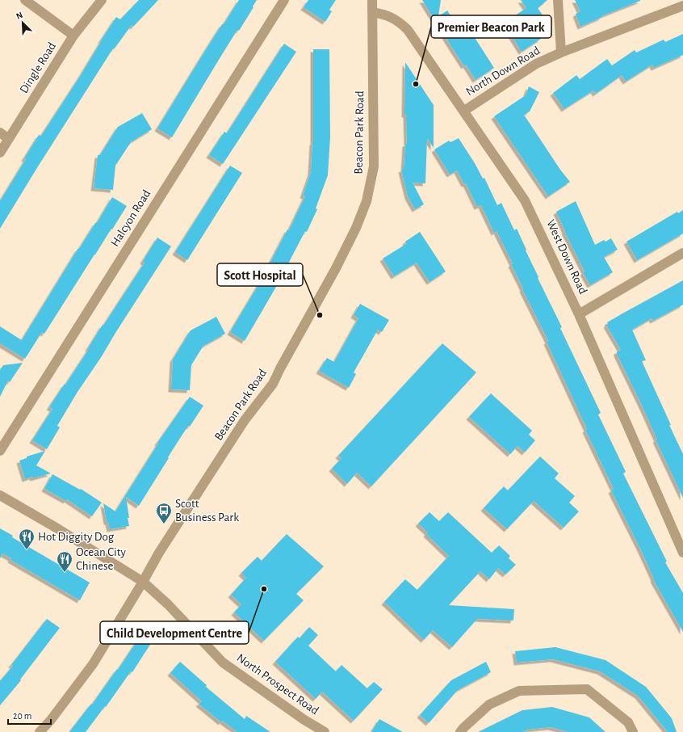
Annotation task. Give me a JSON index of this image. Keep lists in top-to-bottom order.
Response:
{
  "streets": {
    "street": [
      "Dingle Road",
      "North Down Road",
      "Beacon Park Road",
      "Halcyon Road",
      "West Down Road",
      "North Prospect Road"
    ]
  },
  "crossings": [
    ["North Down Road", "West Down Road"],
    ["Beacon Park Road", "West Down Road"],
    ["Beacon Park Road", "North Prospect Road"]
  ],
  "places": {
    "other": ["Premier Beacon Park", "Scott Hospital", "Child Development Centre"],
    "bus stop": ["Scott Business Park"],
    "restaurant": ["Hot Diggity Dog", "Ocean City Chinese"]
  },
  "scale_bar": "20 m",
  "north": "top left"
}
